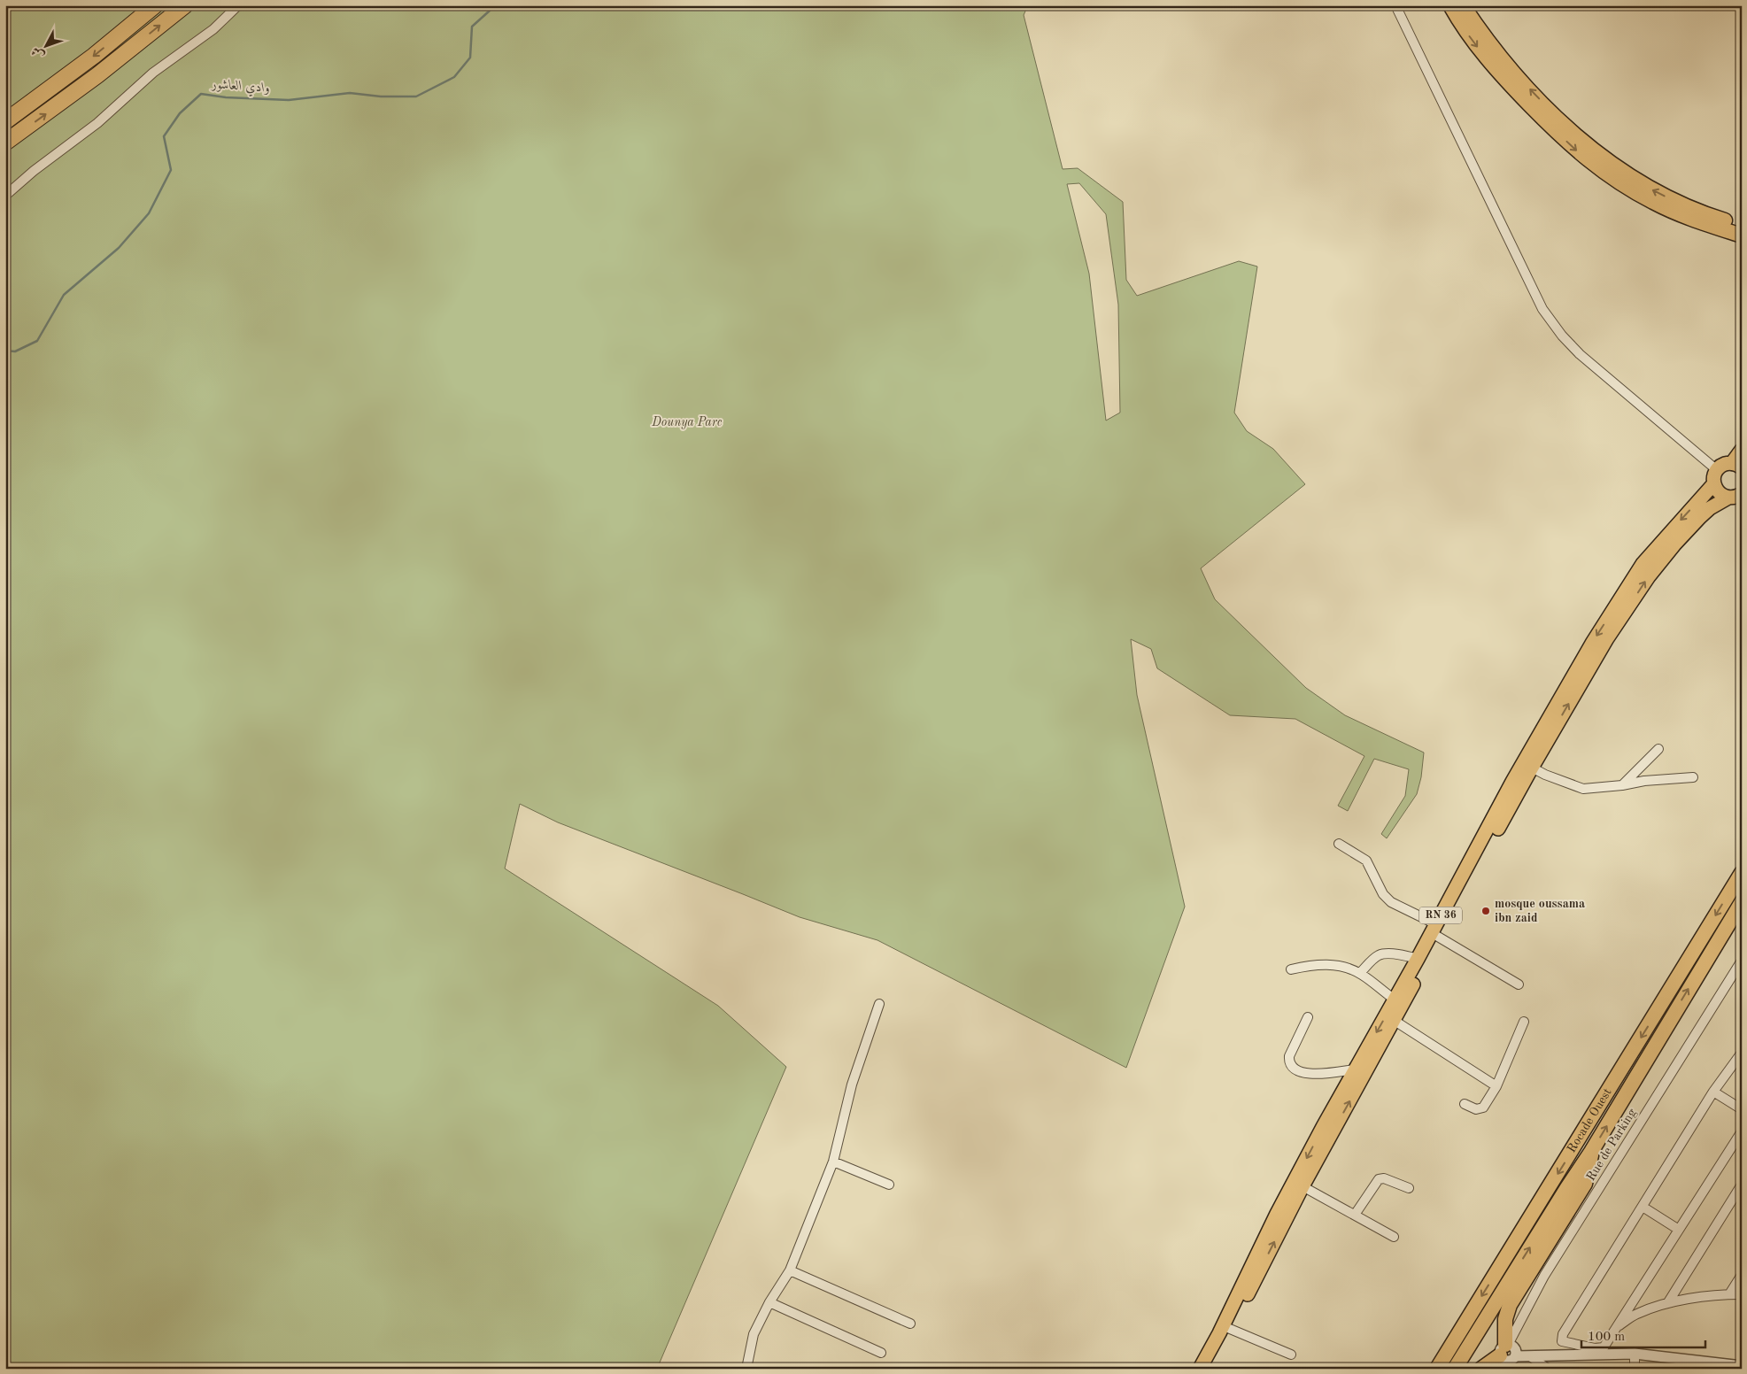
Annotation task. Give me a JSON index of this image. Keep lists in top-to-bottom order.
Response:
{
  "streets": {
    "highway": ["Rocade Ouest"],
    "main road": ["RN 36"],
    "street": ["Rue de Parking"]
  },
  "water": ["وادي العاشور"],
  "parks": ["Dounya Parc"],
  "places": ["mosque oussama ibn zaid"],
  "scale_bar": "100 m",
  "north": "bottom left"
}
